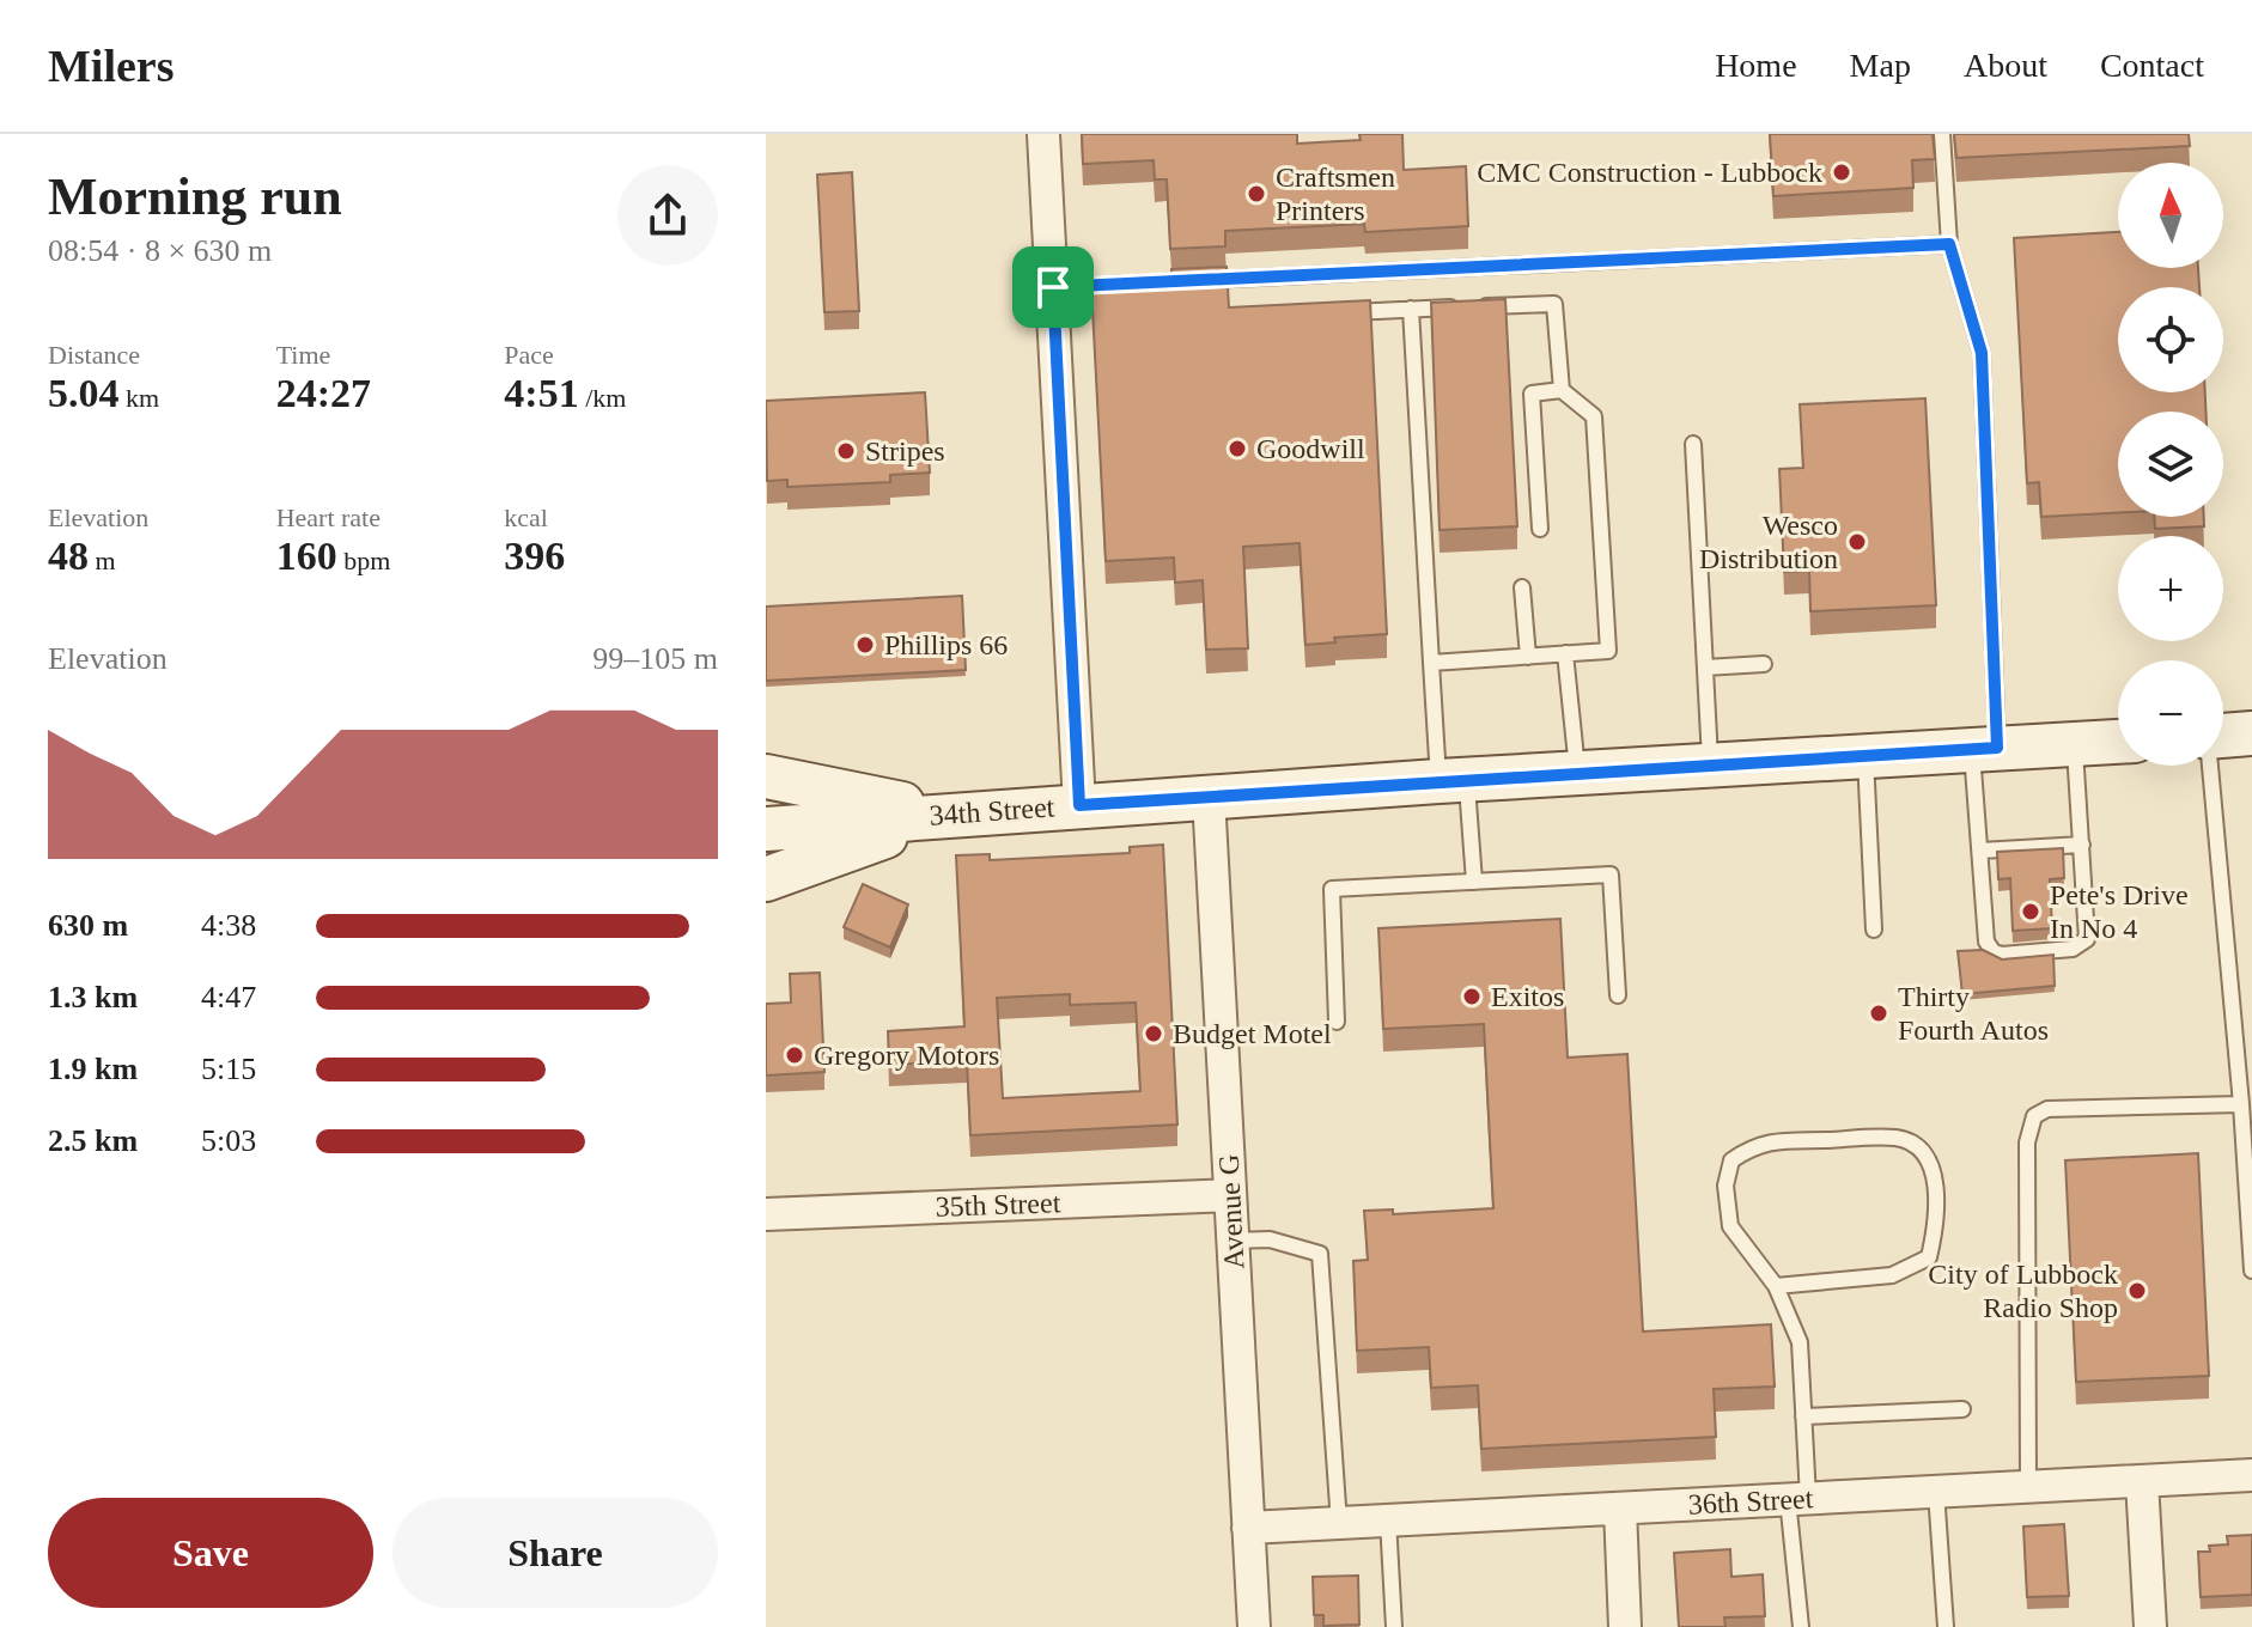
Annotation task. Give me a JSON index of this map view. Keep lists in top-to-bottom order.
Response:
{
  "streets": {
    "main road": ["34th Street"],
    "street": ["35th Street", "Avenue G", "36th Street"]
  },
  "crossings": [
    ["34th Street", "Avenue G"],
    ["35th Street", "Avenue G"],
    ["Avenue G", "36th Street"]
  ],
  "places": [
    "CMC Construction - Lubbock",
    "Craftsmen Printers",
    "Goodwill",
    "Stripes",
    "Wesco Distribution",
    "Phillips 66",
    "Pete's Drive In No 4",
    "Exitos",
    "Thirty Fourth Autos",
    "Budget Motel",
    "Gregory Motors",
    "City of Lubbock Radio Shop"
  ],
  "north": "top",
  "page": {
    "header": "Milers",
    "nav": [
      "Home",
      "Map",
      "About",
      "Contact"
    ],
    "heading": ["Morning run", "08:54 · 8 × 630 m"],
    "map_buttons": ["+", "−"],
    "stats": [
      ["Distance", "5.04 km"],
      ["Time", "24:27"],
      ["Pace", "4:51 /km"],
      ["Elevation", "48 m"],
      ["Heart rate", "160 bpm"],
      ["kcal", "396"]
    ],
    "chart": ["Elevation", "99–105 m"],
    "list": [
      {
        "name": "630 m",
        "note": "4:38"
      },
      {
        "name": "1.3 km",
        "note": "4:47"
      },
      {
        "name": "1.9 km",
        "note": "5:15"
      },
      {
        "name": "2.5 km",
        "note": "5:03"
      }
    ],
    "buttons": ["Save", "Share"]
  }
}
